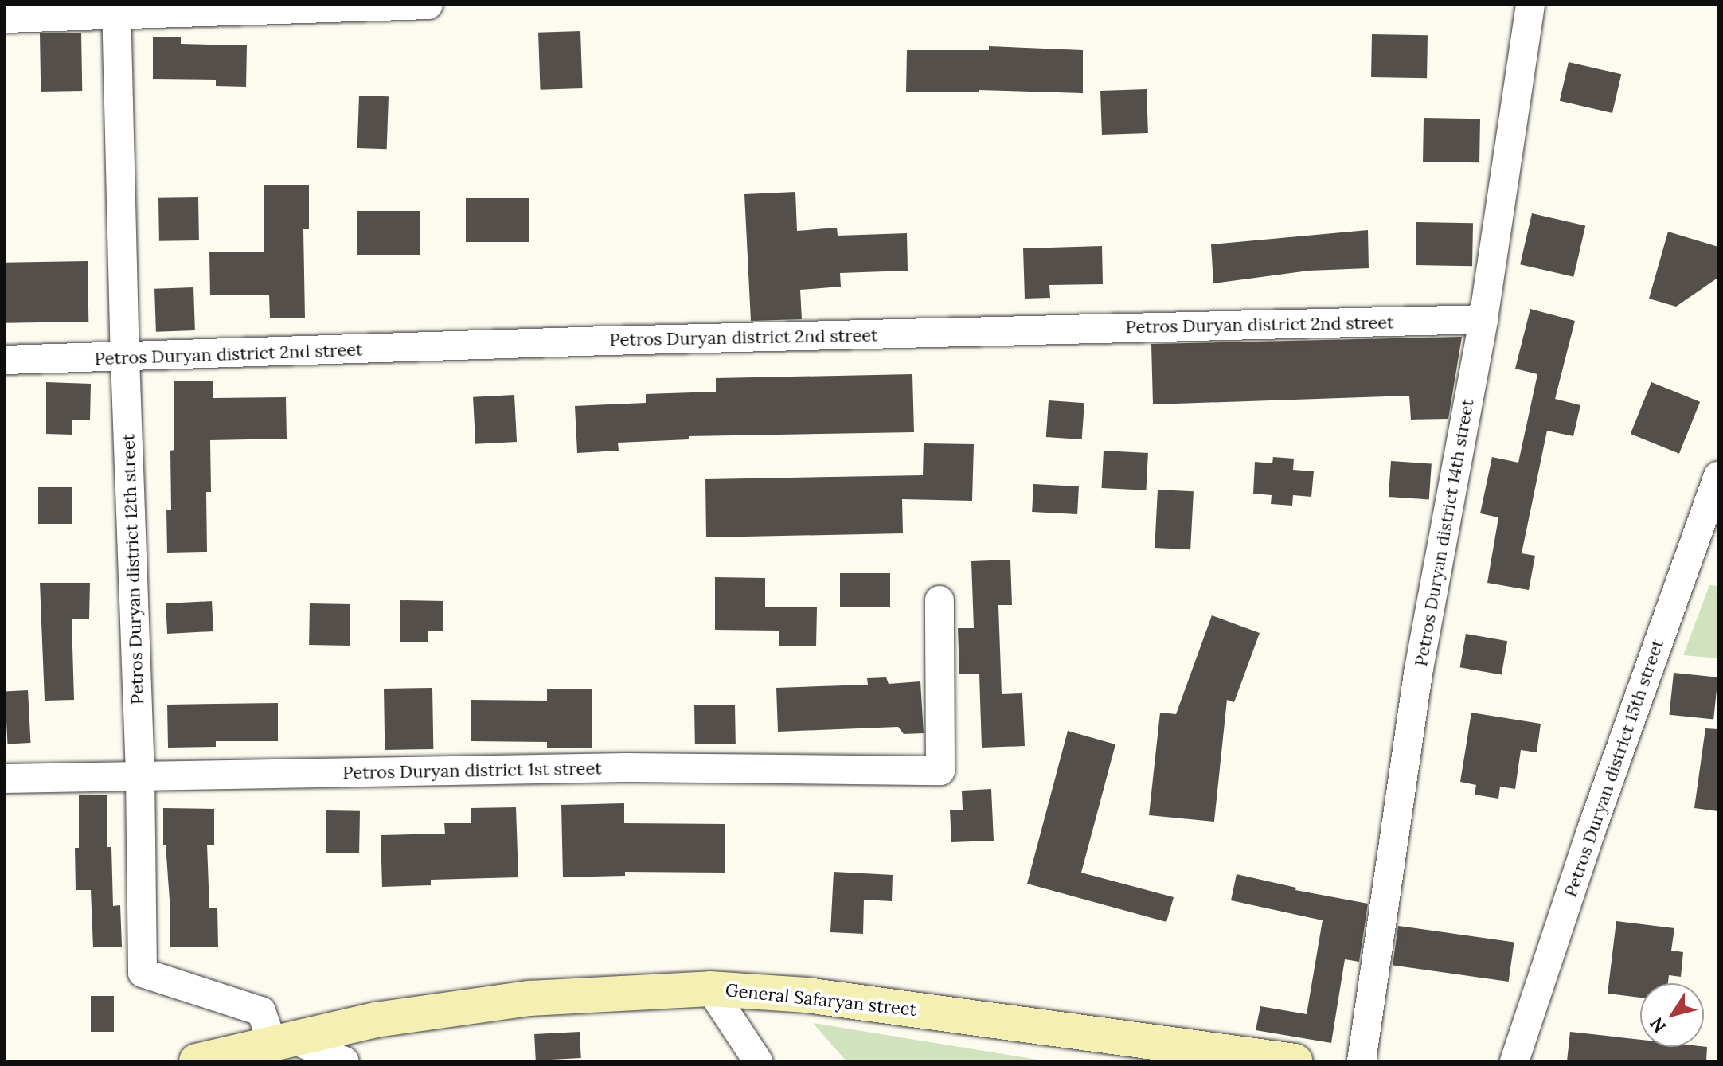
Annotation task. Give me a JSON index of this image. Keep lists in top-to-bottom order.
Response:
{
  "streets": {
    "main road": ["General Safaryan street"],
    "street": [
      "Petros Duryan district 2nd street",
      "Petros Duryan district 14th street",
      "Petros Duryan district 12th street",
      "Petros Duryan district 15th street",
      "Petros Duryan district 1st street"
    ]
  },
  "crossings": [
    ["Petros Duryan district 2nd street", "Petros Duryan district 14th street"],
    ["Petros Duryan district 2nd street", "Petros Duryan district 12th street"],
    ["Petros Duryan district 12th street", "Petros Duryan district 1st street"],
    ["Petros Duryan district 12th street", "General Safaryan street"]
  ],
  "north": "bottom left"
}
